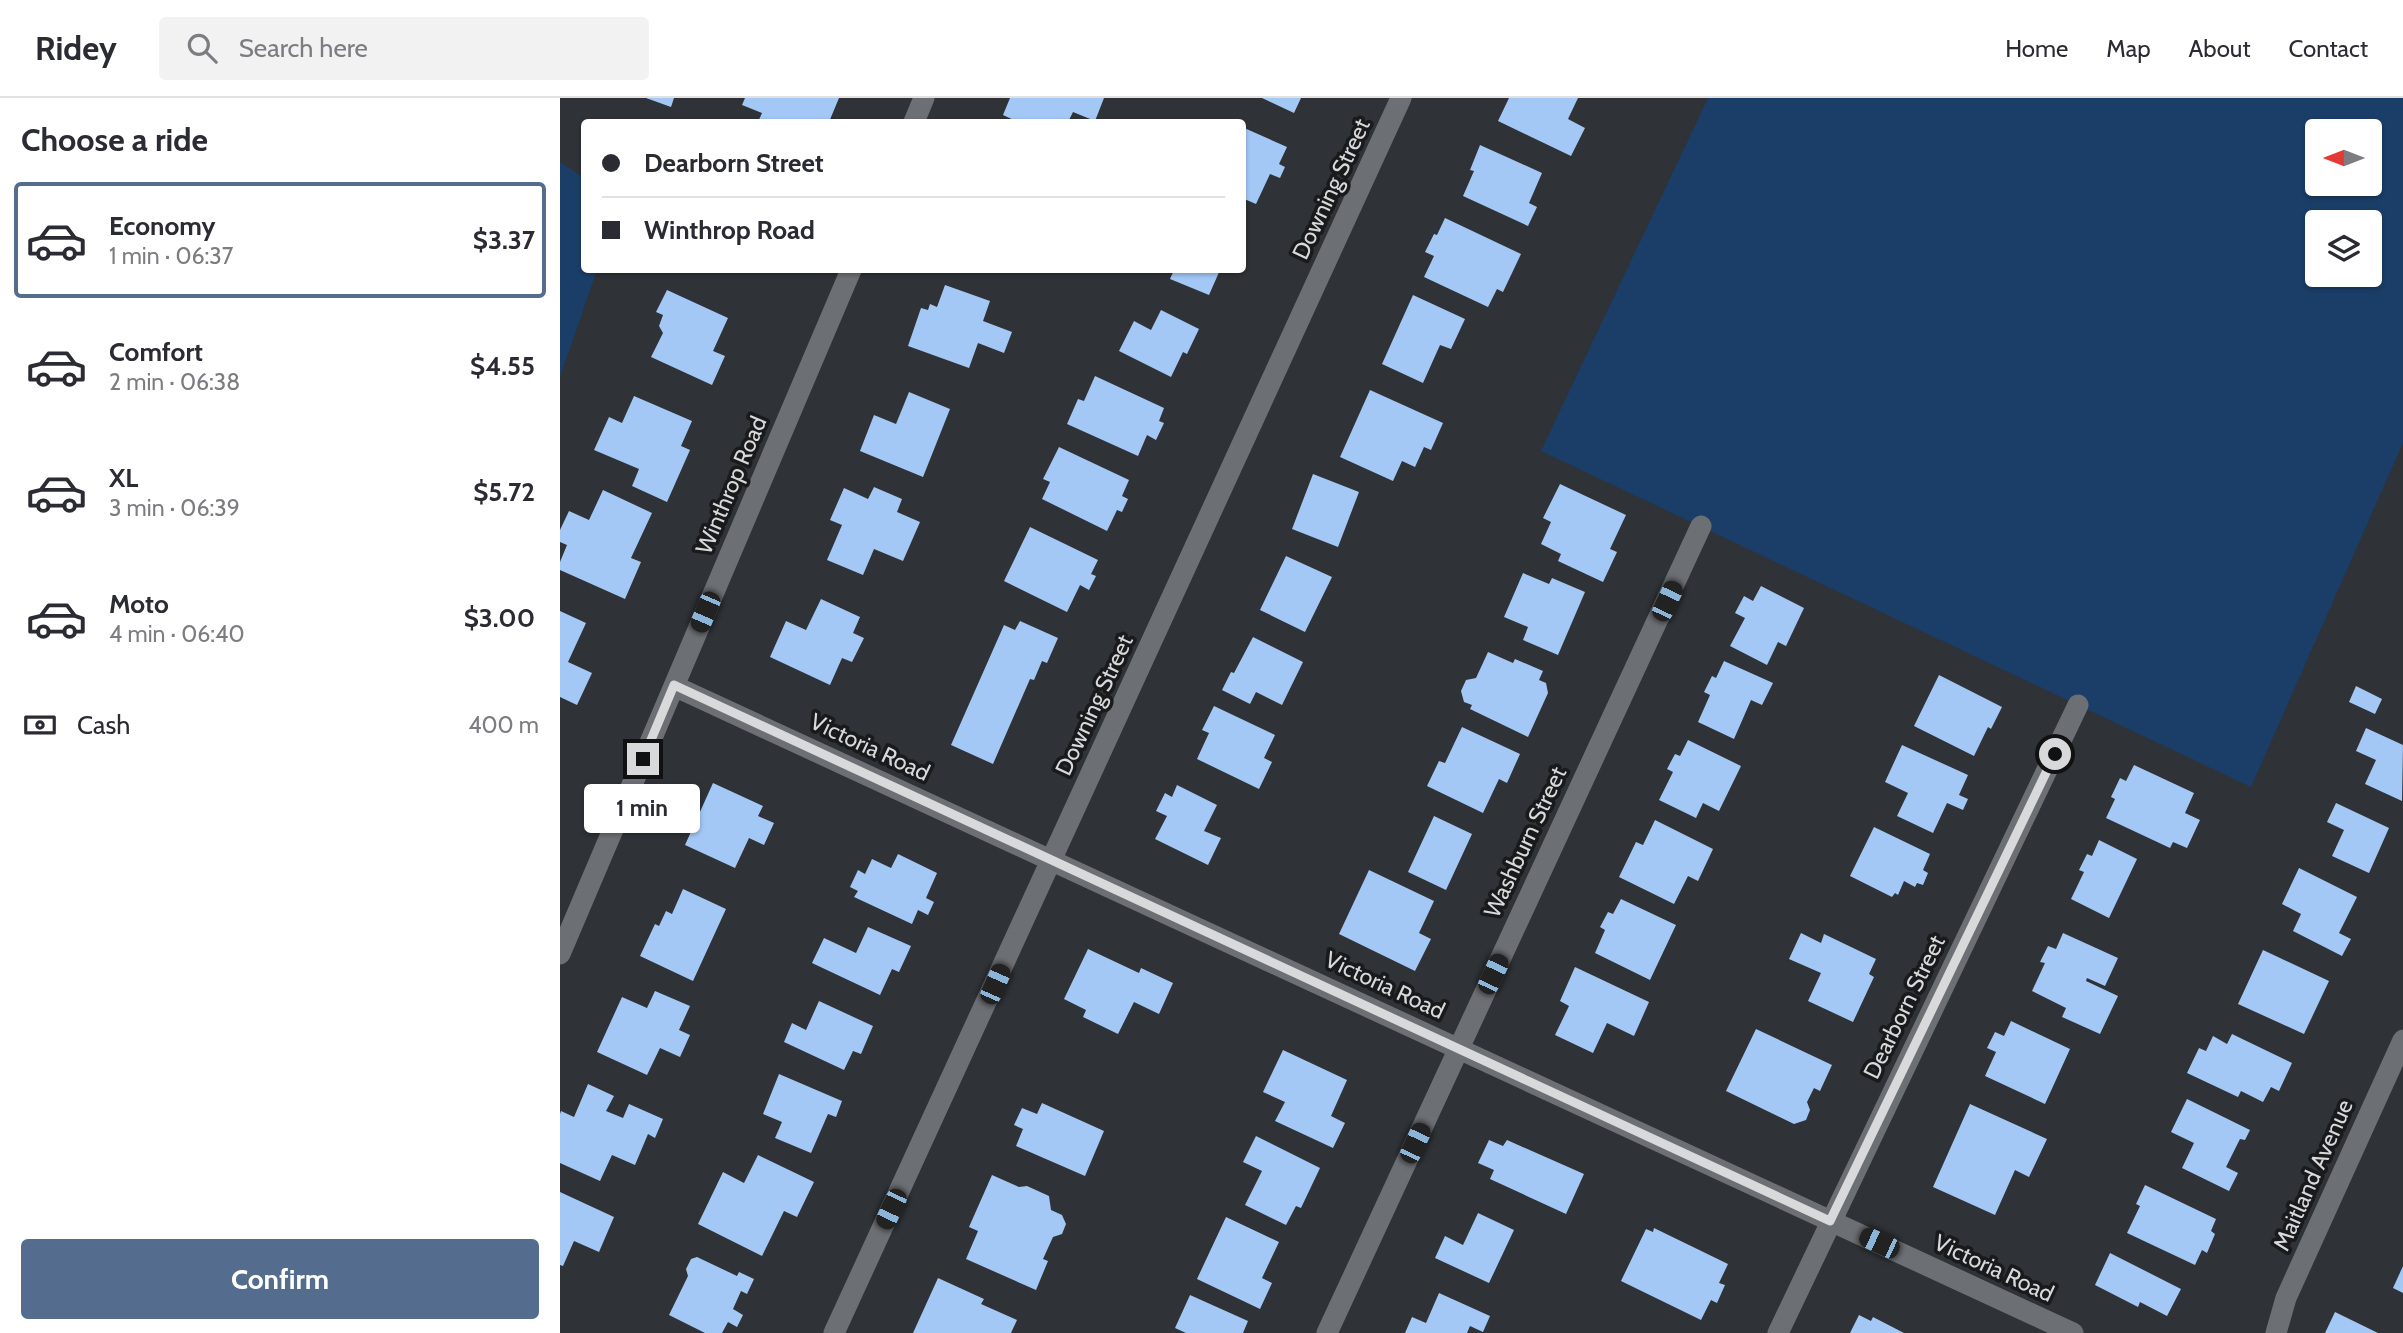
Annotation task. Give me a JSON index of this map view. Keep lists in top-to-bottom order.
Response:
{
  "streets": {
    "street": [
      "Downing Street",
      "Winthrop Road",
      "Victoria Road",
      "Washburn Street",
      "Dearborn Street",
      "Maitland Avenue"
    ]
  },
  "crossings": [
    ["Downing Street", "Victoria Road"],
    ["Winthrop Road", "Victoria Road"],
    ["Victoria Road", "Washburn Street"],
    ["Victoria Road", "Dearborn Street"]
  ],
  "north": "left",
  "page": {
    "header": "Ridey",
    "search": "Search here",
    "nav": [
      "Home",
      "Map",
      "About",
      "Contact"
    ],
    "heading": "Choose a ride",
    "banner": ["Dearborn Street", "Winthrop Road"],
    "list": [
      {
        "name": "Economy",
        "note": "1 min · 06:37",
        "value": "$3.37"
      },
      {
        "name": "Comfort",
        "note": "2 min · 06:38",
        "value": "$4.55"
      },
      {
        "name": "XL",
        "note": "3 min · 06:39",
        "value": "$5.72"
      },
      {
        "name": "Moto",
        "note": "4 min · 06:40",
        "value": "$3.00"
      }
    ],
    "pay": ["Cash", "400 m"],
    "bubble": "1 min",
    "buttons": "Confirm"
  }
}
